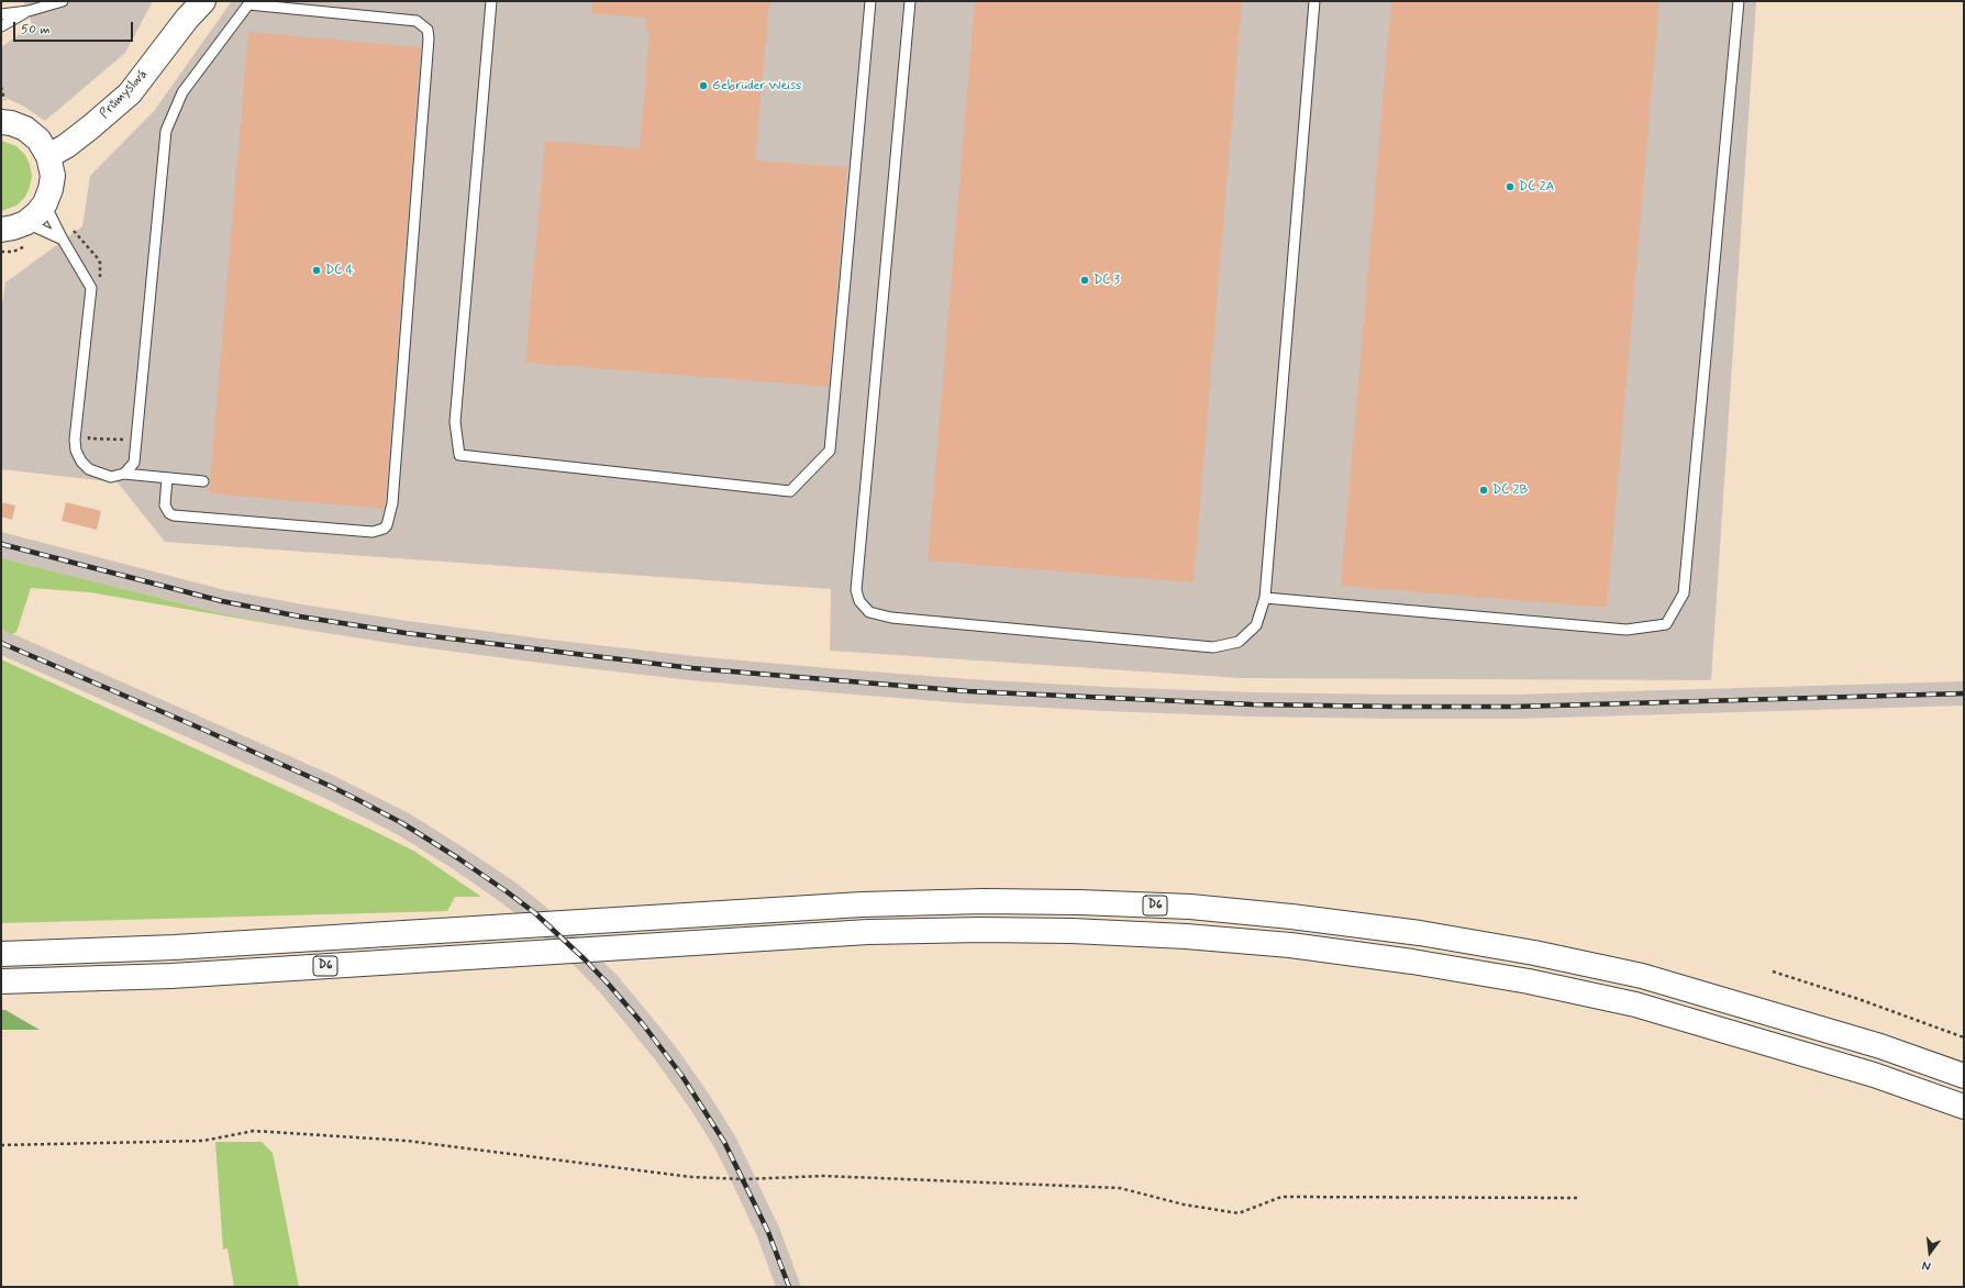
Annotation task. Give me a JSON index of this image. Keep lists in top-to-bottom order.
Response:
{
  "streets": {
    "main road": ["Průmyslová", "D6"]
  },
  "places": [
    "Gebrüder Weiss",
    "DC 2A",
    "DC 4",
    "DC 3",
    "DC 2B"
  ],
  "scale_bar": "50 m",
  "north": "bottom"
}
